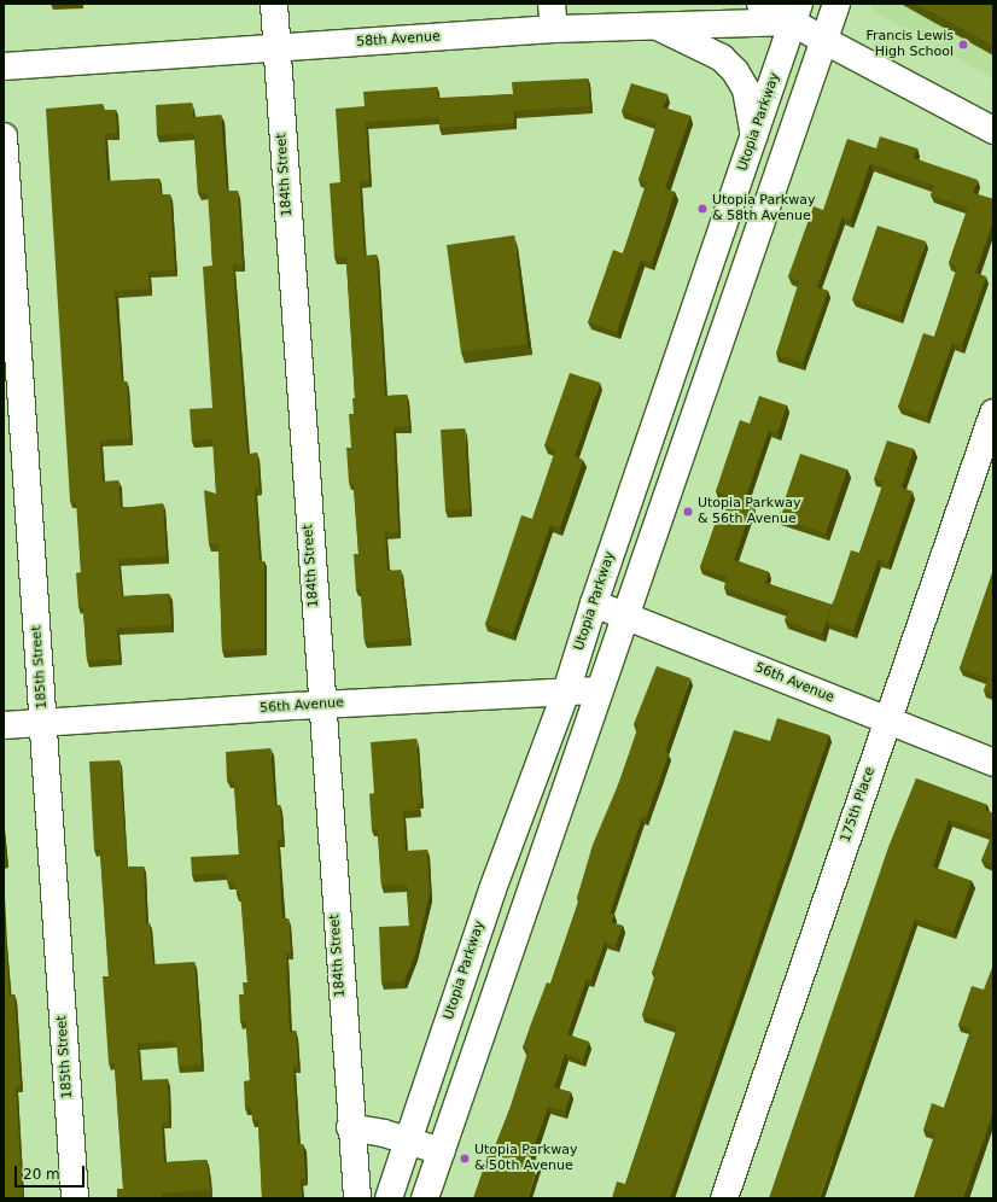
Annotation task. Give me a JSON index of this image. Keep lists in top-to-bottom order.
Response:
{
  "streets": {
    "street": [
      "58th Avenue",
      "Utopia Parkway",
      "184th Street",
      "185th Street",
      "56th Avenue",
      "175th Place"
    ]
  },
  "crossings": [
    ["58th Avenue", "Utopia Parkway"],
    ["58th Avenue", "184th Street"],
    ["Utopia Parkway", "56th Avenue"],
    ["184th Street", "56th Avenue"],
    ["185th Street", "56th Avenue"],
    ["56th Avenue", "175th Place"]
  ],
  "places": [
    "Francis Lewis High School",
    "Utopia Parkway & 58th Avenue",
    "Utopia Parkway & 56th Avenue",
    "Utopia Parkway & 50th Avenue"
  ],
  "scale_bar": "20 m"
}
